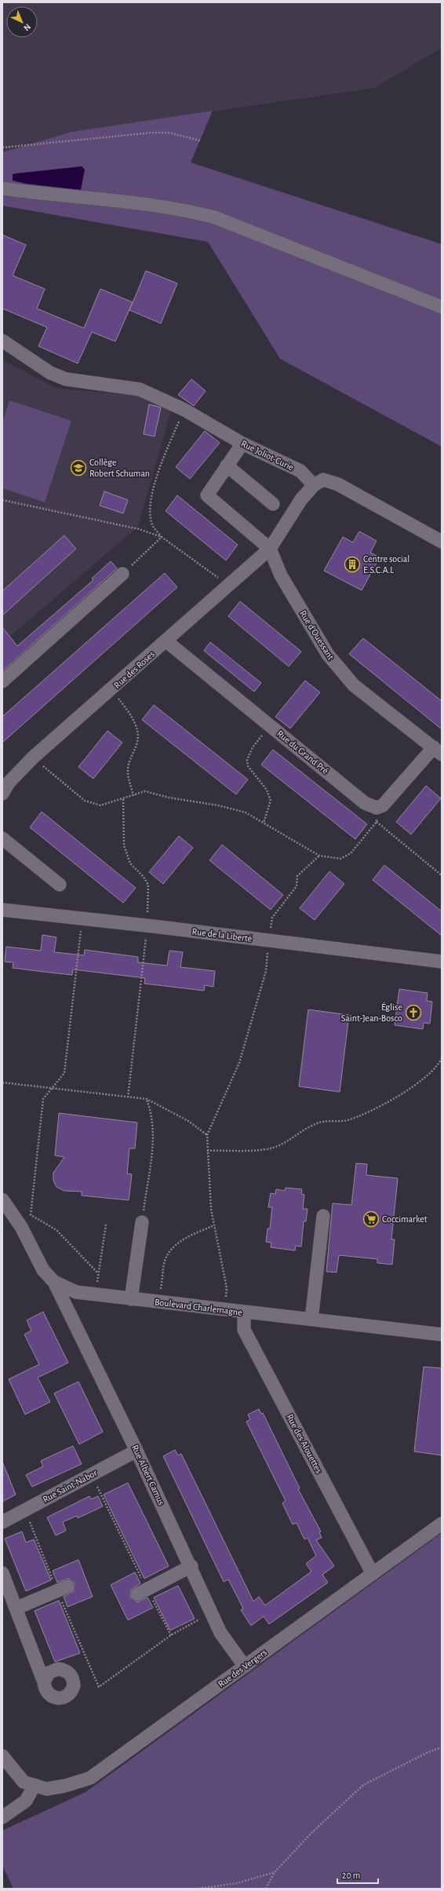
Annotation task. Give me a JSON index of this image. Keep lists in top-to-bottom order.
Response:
{
  "streets": {
    "street": [
      "Rue Joliot-Curie",
      "Rue d'Ouessant",
      "Rue des Roses",
      "Rue du Grand Pré",
      "Rue de la Liberté",
      "Boulevard Charlemagne",
      "Rue des Alouettes",
      "Rue Albert Camus",
      "Rue Saint-Nabor",
      "Rue des Vergers"
    ]
  },
  "crossings": [
    ["Rue Joliot-Curie", "Rue des Roses"],
    ["Rue d'Ouessant", "Rue des Roses"],
    ["Rue des Roses", "Rue du Grand Pré"],
    ["Boulevard Charlemagne", "Rue des Alouettes"],
    ["Boulevard Charlemagne", "Rue Albert Camus"],
    ["Rue des Alouettes", "Rue des Vergers"],
    ["Rue Albert Camus", "Rue Saint-Nabor"],
    ["Rue Albert Camus", "Rue des Vergers"]
  ],
  "places": {
    "school or university": ["Collège Robert Schuman"],
    "building": ["Centre social E.S.C.A.L"],
    "church": ["Église Saint-Jean-Bosco"],
    "supermarket": ["Coccimarket"]
  },
  "scale_bar": "20 m",
  "north": "bottom right"
}
